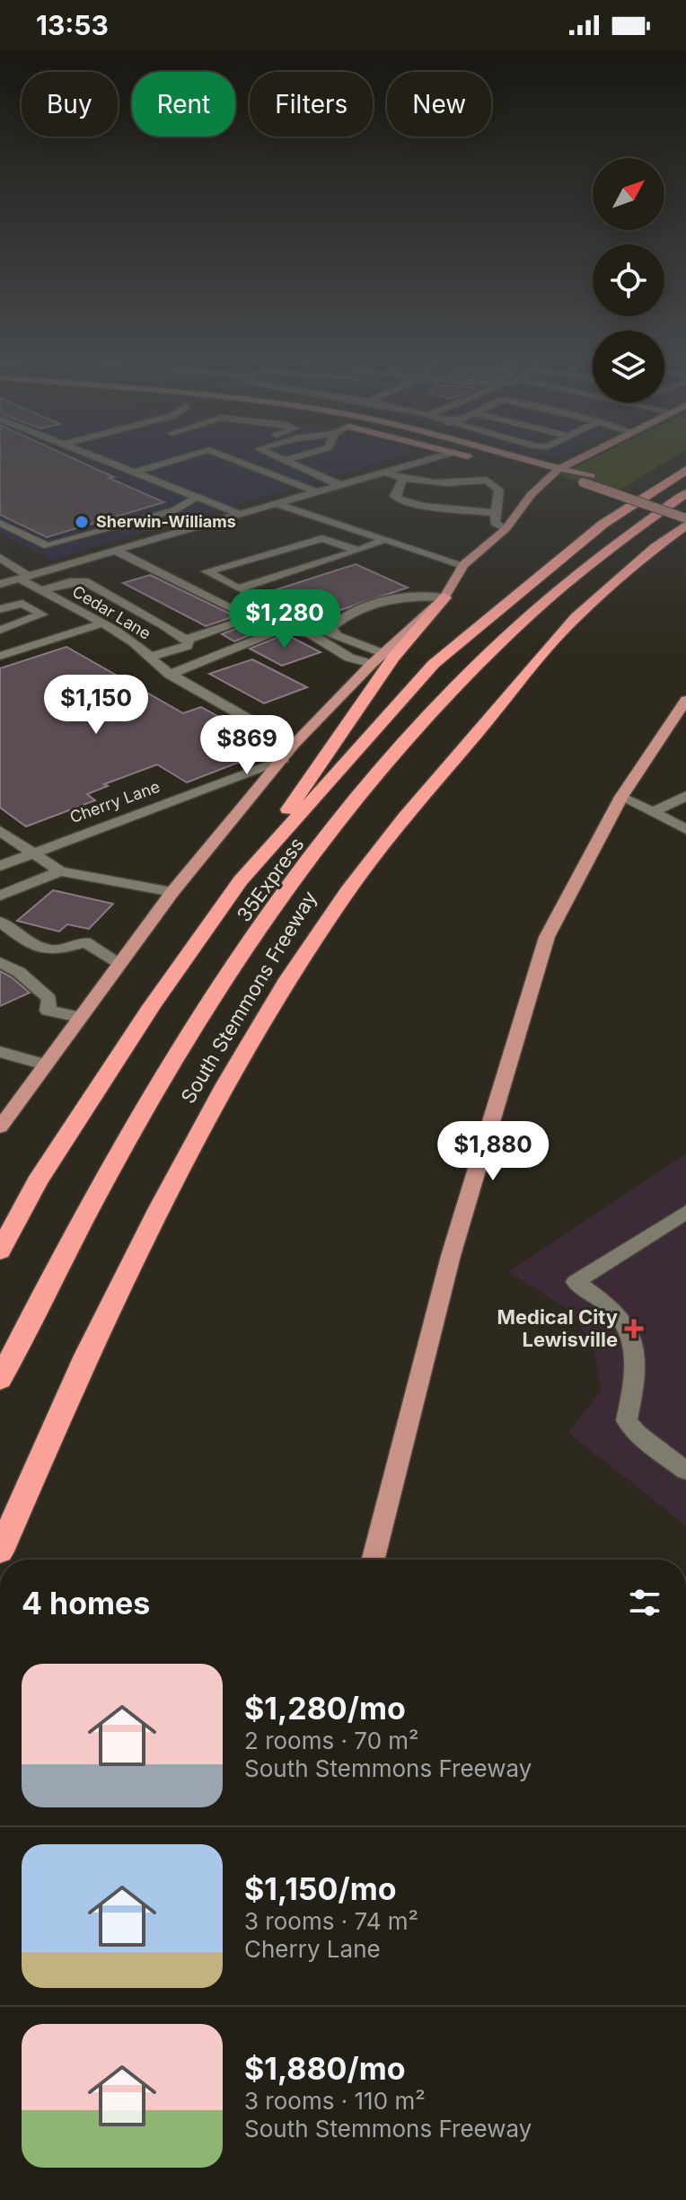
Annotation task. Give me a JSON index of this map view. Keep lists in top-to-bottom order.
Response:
{
  "streets": {
    "highway": ["35Express", "South Stemmons Freeway"],
    "street": ["Cedar Lane", "Cherry Lane"]
  },
  "places": {
    "other": ["Sherwin-Williams"],
    "health": ["Medical City Lewisville"]
  },
  "north": "top right",
  "page": {
    "status": "13:53",
    "chip": [
      "Buy",
      "Rent",
      "Filters",
      "New"
    ],
    "price": [
      "$1,280",
      "$1,150",
      "$869",
      "$1,880"
    ],
    "heading": "4 homes",
    "list": [
      {
        "name": "$1,280/mo",
        "note": "2 rooms · 70 m² · South Stemmons Freeway"
      },
      {
        "name": "$1,150/mo",
        "note": "3 rooms · 74 m² · Cherry Lane"
      },
      {
        "name": "$1,880/mo",
        "note": "3 rooms · 110 m² · South Stemmons Freeway"
      }
    ]
  }
}
